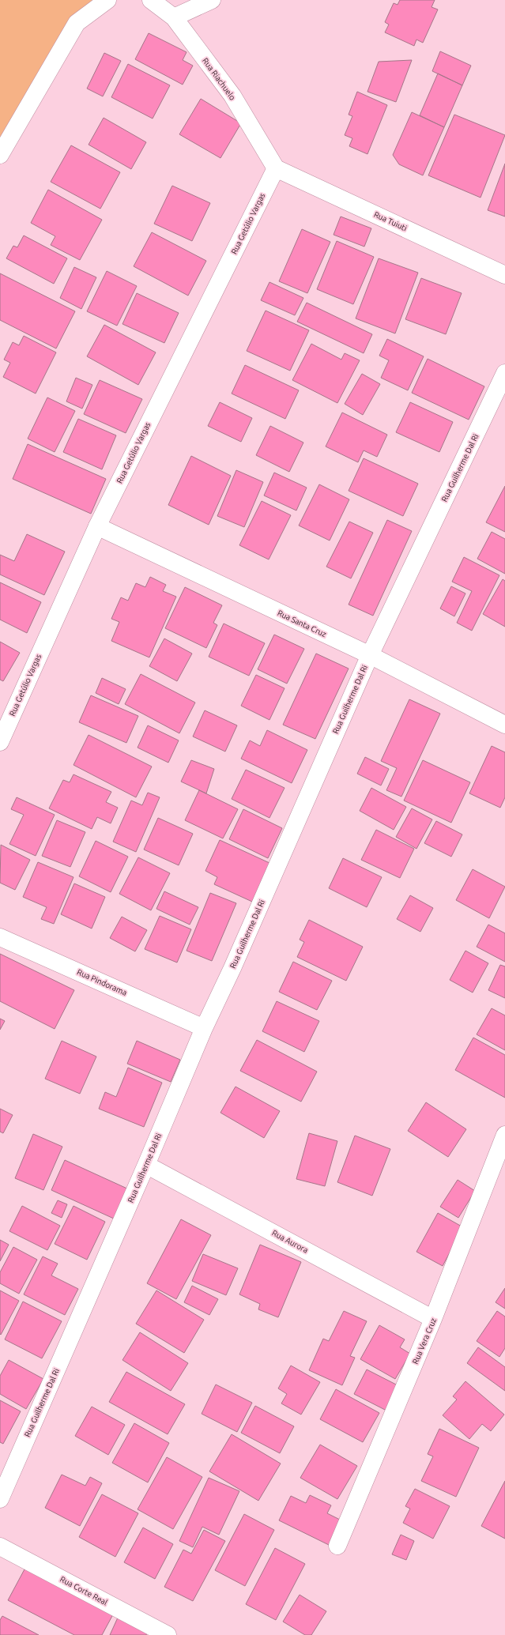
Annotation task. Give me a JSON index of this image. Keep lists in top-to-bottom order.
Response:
{
  "streets": {
    "street": [
      "Rua Riachuelo",
      "Rua Tuiuti",
      "Rua Getúlio Vargas",
      "Rua Guilherme Dal Ri",
      "Rua Santa Cruz",
      "Rua Pindorama",
      "Rua Aurora",
      "Rua Vera Cruz",
      "Rua Corte Real"
    ]
  },
  "crossings": [
    ["Rua Riachuelo", "Rua Tuiuti"],
    ["Rua Riachuelo", "Rua Getúlio Vargas"],
    ["Rua Tuiuti", "Rua Getúlio Vargas"],
    ["Rua Getúlio Vargas", "Rua Santa Cruz"],
    ["Rua Guilherme Dal Ri", "Rua Santa Cruz"],
    ["Rua Guilherme Dal Ri", "Rua Pindorama"],
    ["Rua Guilherme Dal Ri", "Rua Aurora"],
    ["Rua Aurora", "Rua Vera Cruz"]
  ]
}
